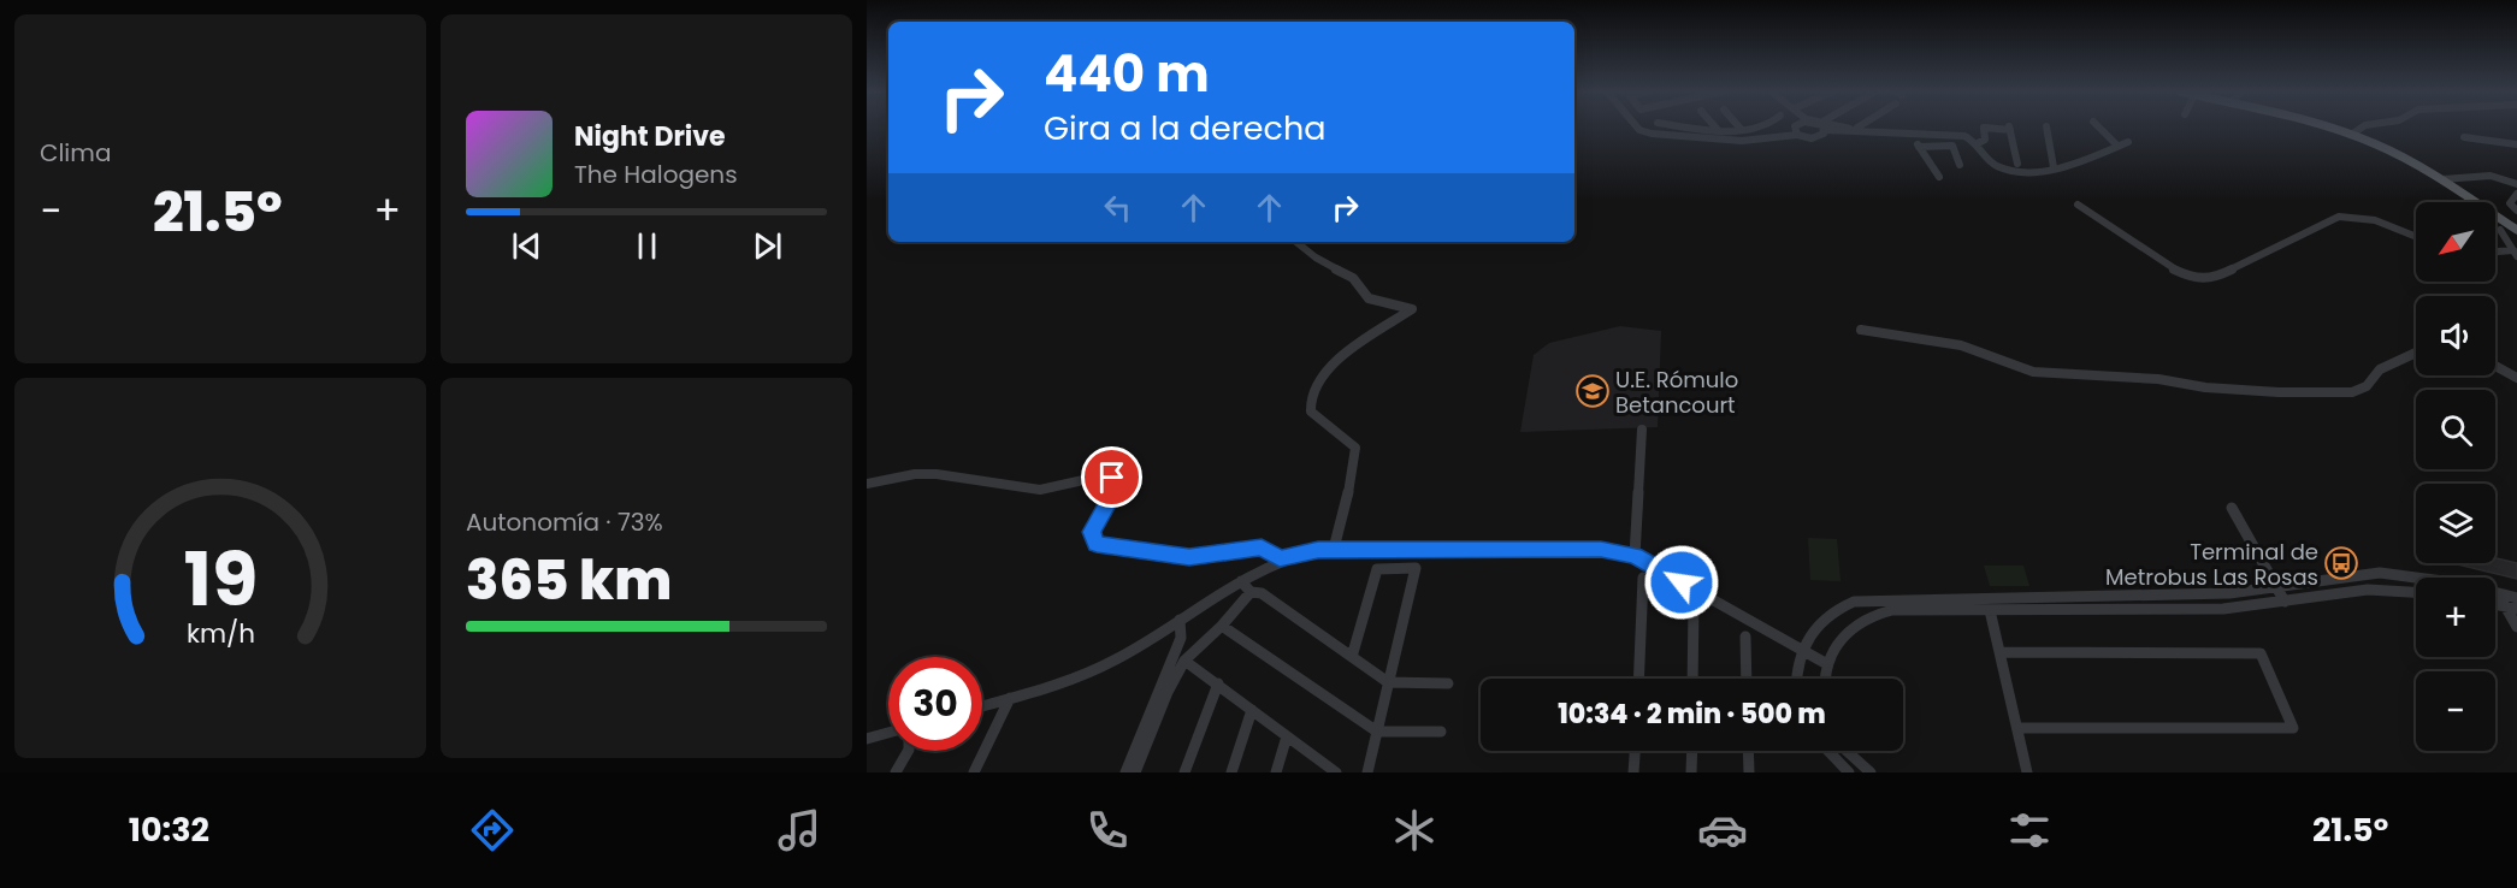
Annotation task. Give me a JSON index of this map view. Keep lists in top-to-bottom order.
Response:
{
  "places": {
    "school or university": ["U.E. Rómulo Betancourt"],
    "bus stop": ["Terminal de Metrobus Las Rosas"]
  },
  "north": "bottom left",
  "page": {
    "tile": [
      "Clima",
      ["Autonomía · 73%", "365 km"]
    ],
    "turn": ["440 m", "Gira a la derecha"],
    "song": ["Night Drive", "The Halogens"],
    "heat": ["−", "21.5°", "+"],
    "map_buttons": ["+", "−"],
    "limit": "30",
    "trip": "10:34 · 2 min · 500 m",
    "tabs": ["10:32", "21.5°"],
    "gauge": ["19", "km/h"]
  }
}
